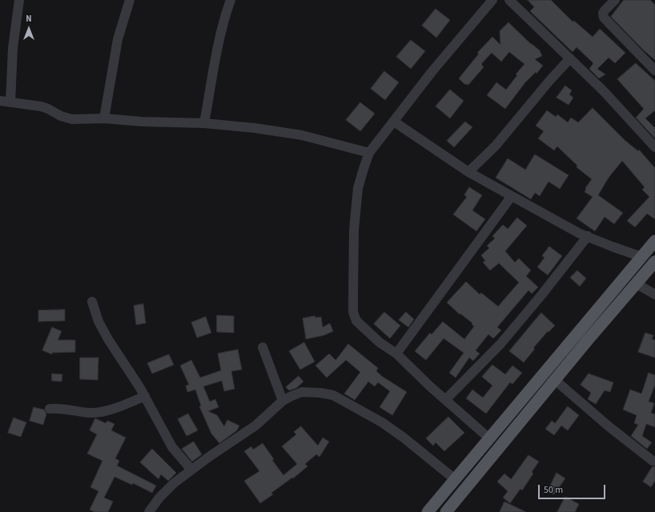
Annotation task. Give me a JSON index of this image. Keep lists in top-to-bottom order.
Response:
{
  "scale_bar": "50 m",
  "north": "top"
}
